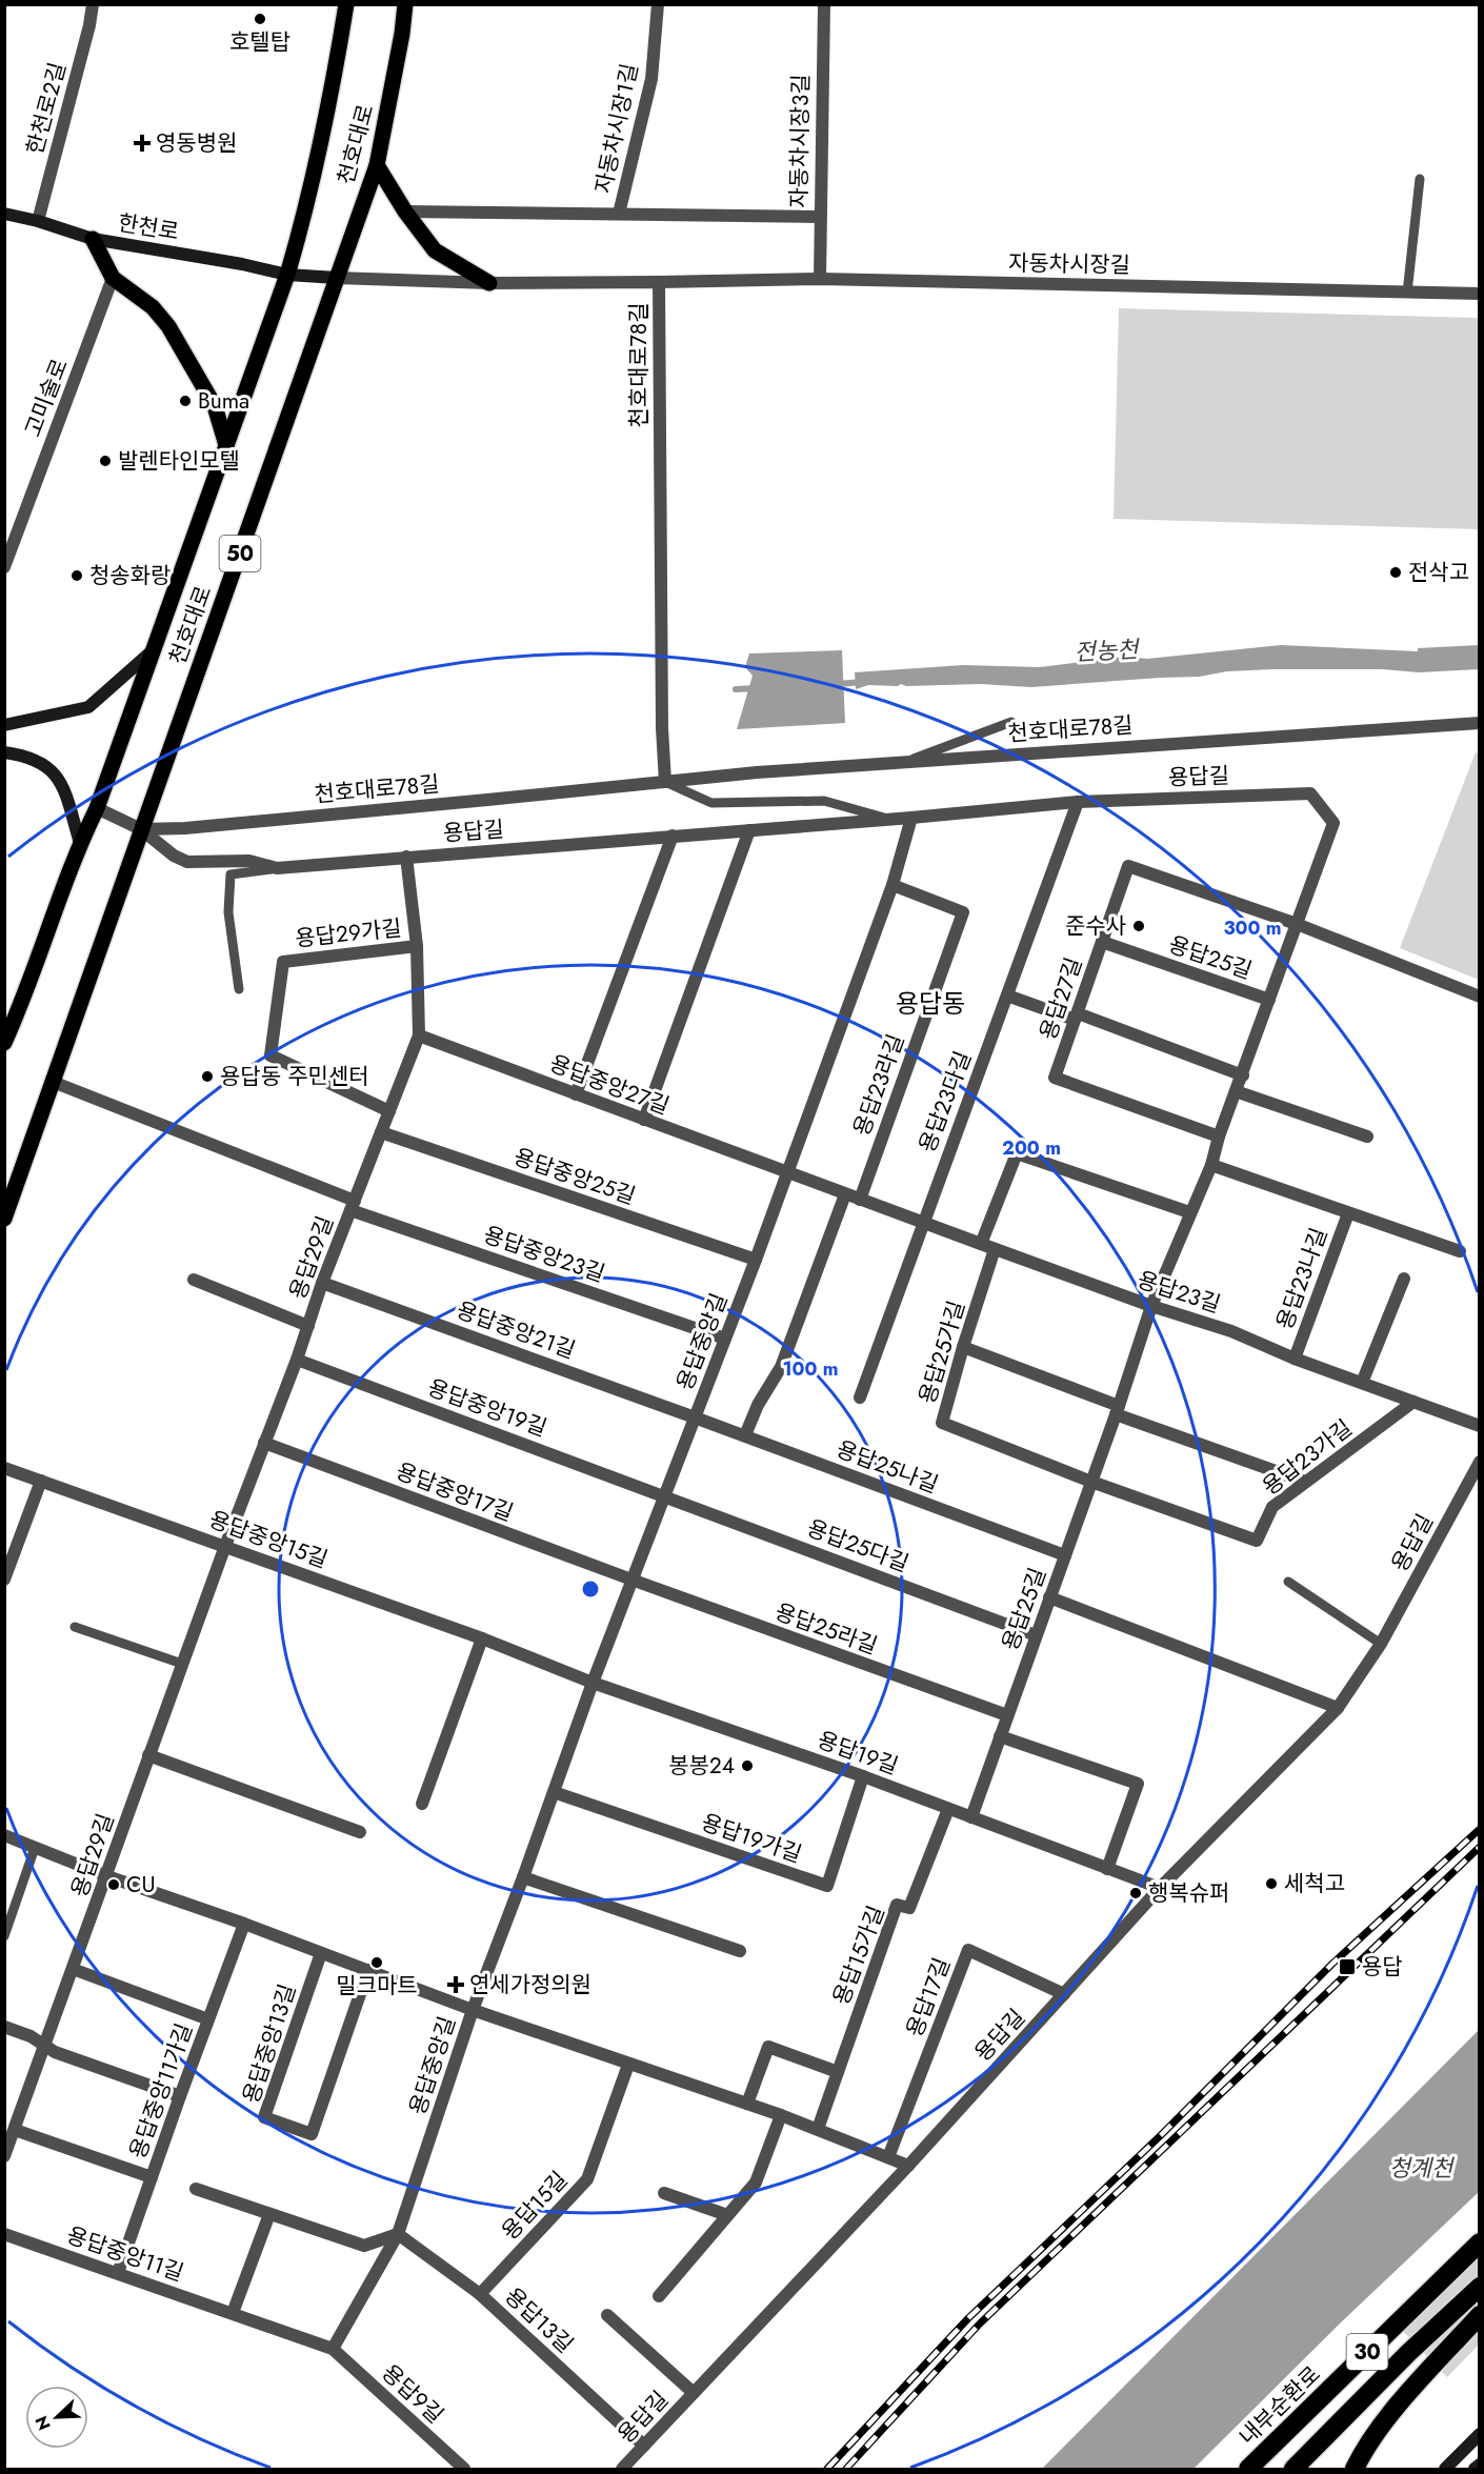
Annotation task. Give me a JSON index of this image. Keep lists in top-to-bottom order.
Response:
{
  "streets": {
    "highway": ["30", "내부순환로"],
    "main road": [
      "천호대로",
      "한천로",
      "천호대로78길",
      "50"
    ],
    "street": [
      "한천로2길",
      "자동차시장1길",
      "자동차시장3길",
      "자동차시장길",
      "고미술로",
      "용답길",
      "용답29가길",
      "용답25길",
      "용답27길",
      "용답중앙27길",
      "용답23라길",
      "용답23다길",
      "용답중앙25길",
      "용답중앙23길",
      "용답29길",
      "용답23나길",
      "용답23길",
      "용답중앙21길",
      "용답중앙길",
      "용답25가길",
      "용답중앙19길",
      "용답23가길",
      "용답25나길",
      "용답중앙17길",
      "용답중앙15길",
      "용답25다길",
      "용답25라길",
      "용답19길",
      "용답19가길",
      "용답15가길",
      "용답17길",
      "용답중앙13길",
      "용답중앙11가길",
      "용답15길",
      "용답중앙11길",
      "용답13길",
      "용답9길"
    ]
  },
  "crossings": [
    ["한천로2길", "한천로"],
    ["자동차시장1길", "자동차시장3길"],
    ["자동차시장3길", "자동차시장길"],
    ["천호대로", "한천로"],
    ["천호대로", "천호대로78길"],
    ["천호대로", "용답길"],
    ["천호대로", "용답중앙23길"],
    ["한천로", "천호대로78길"],
    ["자동차시장길", "천호대로78길"],
    ["천호대로78길", "용답길"],
    ["용답길", "용답25길"],
    ["용답길", "용답27길"],
    ["용답길", "용답23다길"],
    ["용답길", "용답29길"],
    ["용답길", "용답중앙길"],
    ["용답길", "용답19길"],
    ["용답길", "용답17길"],
    ["용답길", "용답13길"],
    ["용답29가길", "용답29길"],
    ["용답25길", "용답27길"],
    ["용답25길", "용답23나길"],
    ["용답25길", "용답23길"],
    ["용답25길", "용답25가길"],
    ["용답25길", "용답23가길"],
    ["용답25길", "용답25나길"],
    ["용답25길", "용답25다길"],
    ["용답25길", "용답25라길"],
    ["용답25길", "용답19길"],
    ["용답중앙27길", "용답29길"],
    ["용답중앙27길", "용답23길"],
    ["용답중앙27길", "용답중앙길"],
    ["용답23라길", "용답23길"],
    ["용답23라길", "용답중앙길"],
    ["용답23다길", "용답23길"],
    ["용답중앙25길", "용답29길"],
    ["용답중앙25길", "용답중앙길"],
    ["용답중앙23길", "용답29길"],
    ["용답중앙23길", "용답중앙길"],
    ["용답29길", "용답중앙21길"],
    ["용답29길", "용답중앙19길"],
    ["용답29길", "용답중앙17길"],
    ["용답29길", "용답중앙15길"],
    ["용답23나길", "용답23길"],
    ["용답23길", "용답중앙길"],
    ["용답23길", "용답25가길"],
    ["용답23길", "용답23가길"],
    ["용답중앙21길", "용답중앙길"],
    ["용답중앙21길", "용답25나길"],
    ["용답중앙길", "용답중앙19길"],
    ["용답중앙길", "용답25나길"],
    ["용답중앙길", "용답중앙17길"],
    ["용답중앙길", "용답중앙15길"],
    ["용답중앙길", "용답25다길"],
    ["용답중앙길", "용답25라길"],
    ["용답중앙길", "용답19길"],
    ["용답중앙길", "용답19가길"],
    ["용답중앙길", "용답중앙11길"],
    ["용답중앙길", "용답13길"],
    ["용답중앙길", "용답9길"],
    ["용답25가길", "용답23가길"],
    ["용답중앙19길", "용답25다길"],
    ["용답중앙17길", "용답25라길"],
    ["용답중앙15길", "용답19길"],
    ["용답19길", "용답19가길"],
    ["용답19길", "용답15가길"],
    ["용답중앙11가길", "용답중앙11길"],
    ["용답15길", "용답13길"],
    ["용답중앙11길", "용답9길"]
  ],
  "districts": ["용답동"],
  "water": ["전농천", "청계천"],
  "places": {
    "other": [
      "호텔탑",
      "Buma",
      "발렌타인모텔",
      "전삭고",
      "청송화랑",
      "준수사",
      "용답동 주민센터",
      "봉봉24",
      "세척고",
      "CU",
      "행복슈퍼",
      "밀크마트"
    ],
    "health": ["영동병원", "연세가정의원"],
    "transit": ["용답"]
  },
  "north": "bottom left",
  "rings": ["300 m", "200 m", "100 m"]
}
